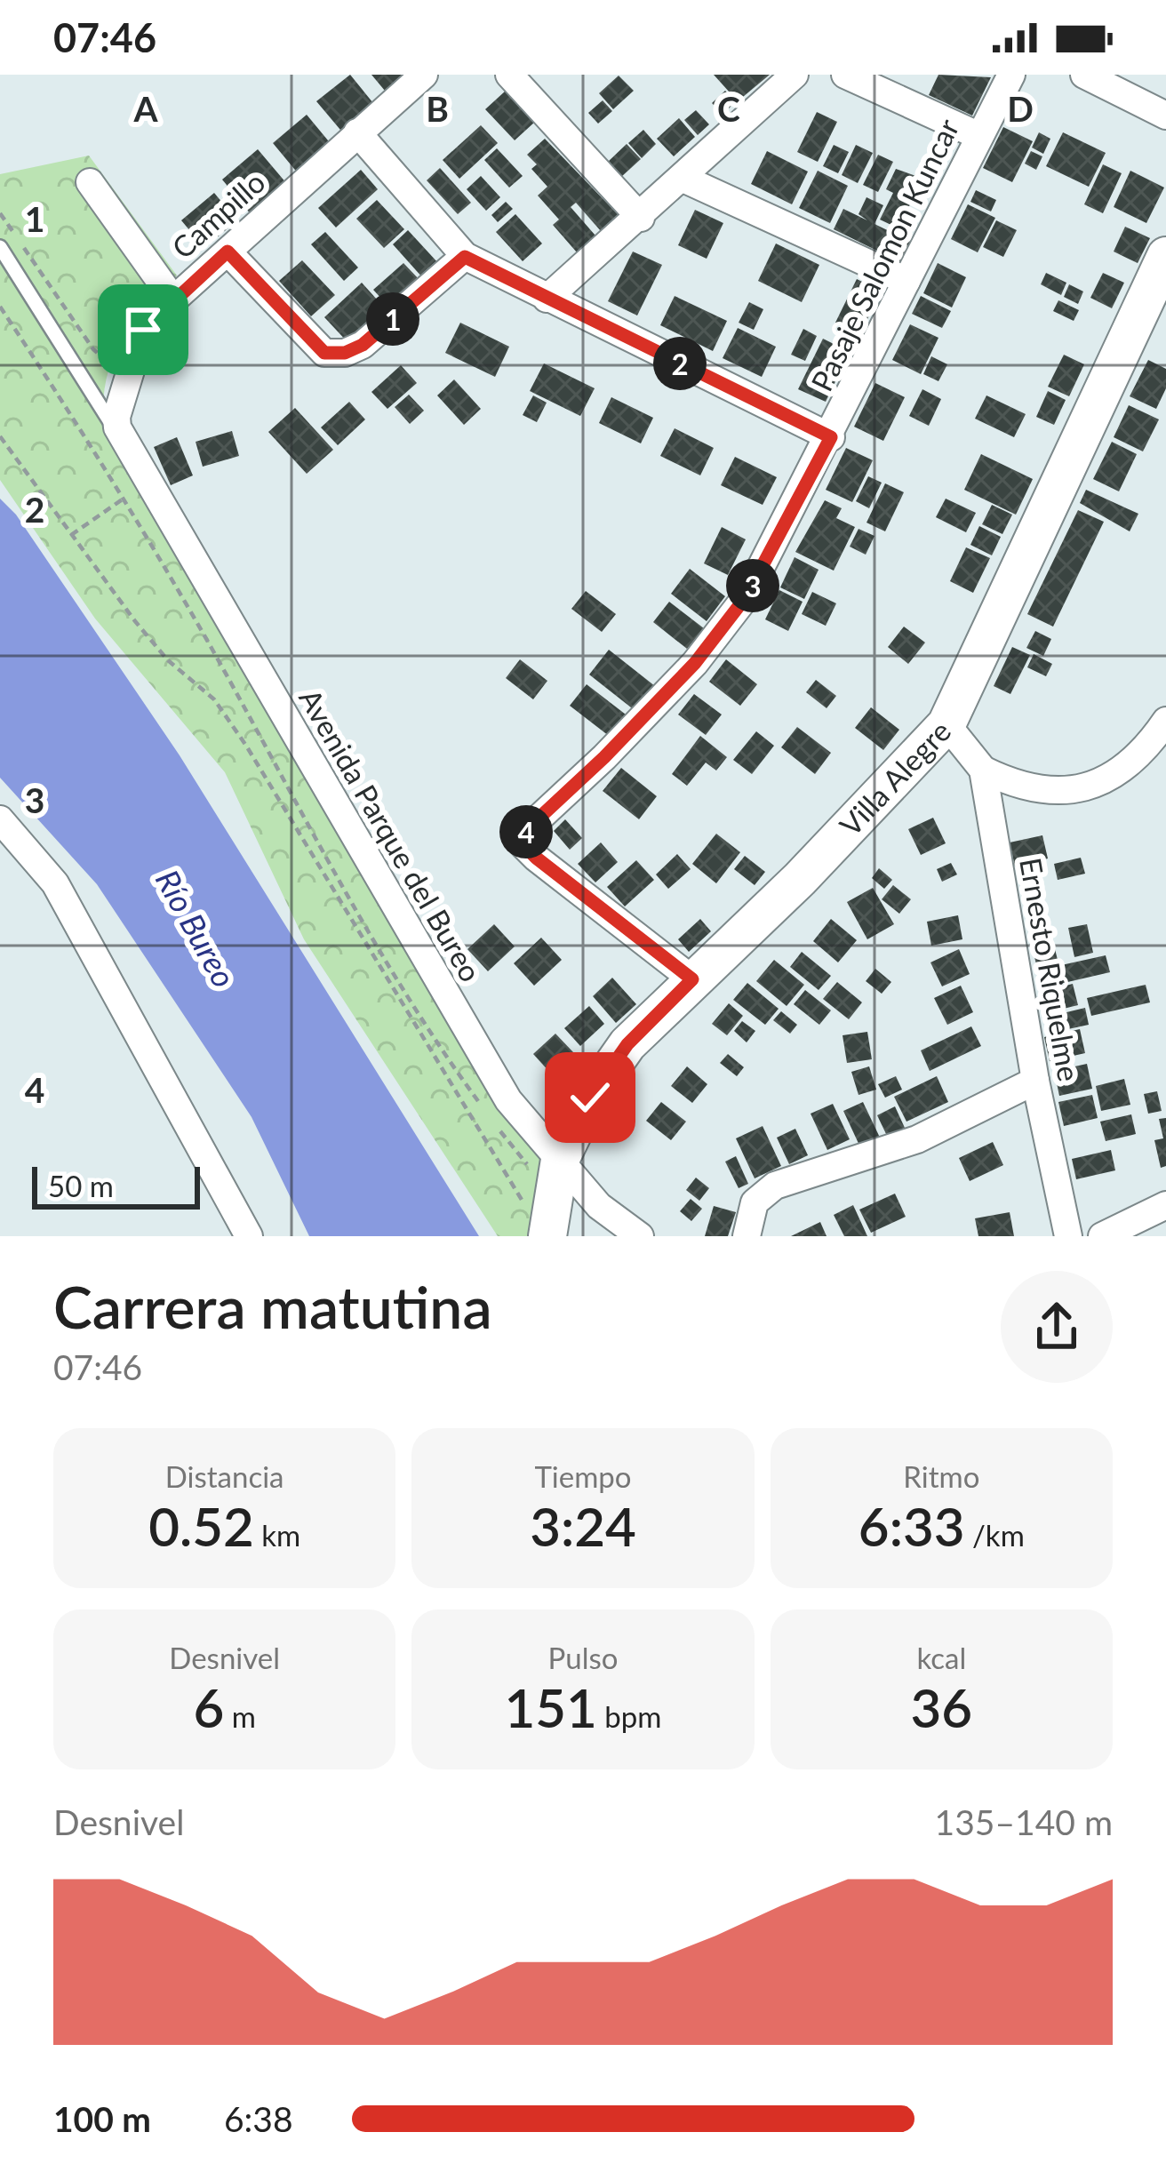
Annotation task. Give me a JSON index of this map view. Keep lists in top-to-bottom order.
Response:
{
  "streets": {
    "main road": ["Villa Alegre"],
    "street": [
      "Campillo",
      "Pasaje Salomon Kuncar",
      "Avenida Parque del Bureo",
      "Ernesto Riquelme"
    ]
  },
  "crossings": [
    ["Campillo", "Avenida Parque del Bureo"],
    ["Pasaje Salomon Kuncar", "Villa Alegre"],
    ["Villa Alegre", "Avenida Parque del Bureo"],
    ["Villa Alegre", "Ernesto Riquelme"]
  ],
  "water": ["Río Bureo"],
  "scale_bar": "50 m",
  "page": {
    "status": "07:46",
    "pins": [
      "1",
      "2",
      "3",
      "4"
    ],
    "scale": "50 m",
    "heading": ["Carrera matutina", "07:46"],
    "stats": [
      ["Distancia", "0.52 km"],
      ["Tiempo", "3:24"],
      ["Ritmo", "6:33 /km"],
      ["Desnivel", "6 m"],
      ["Pulso", "151 bpm"],
      ["kcal", "36"]
    ],
    "chart": ["Desnivel", "135–140 m"],
    "list": [
      {
        "name": "100 m",
        "note": "6:38"
      }
    ]
  },
  "grid": {
    "columns": [
      "A",
      "B",
      "C",
      "D"
    ],
    "rows": [
      "1",
      "2",
      "3",
      "4"
    ]
  }
}
